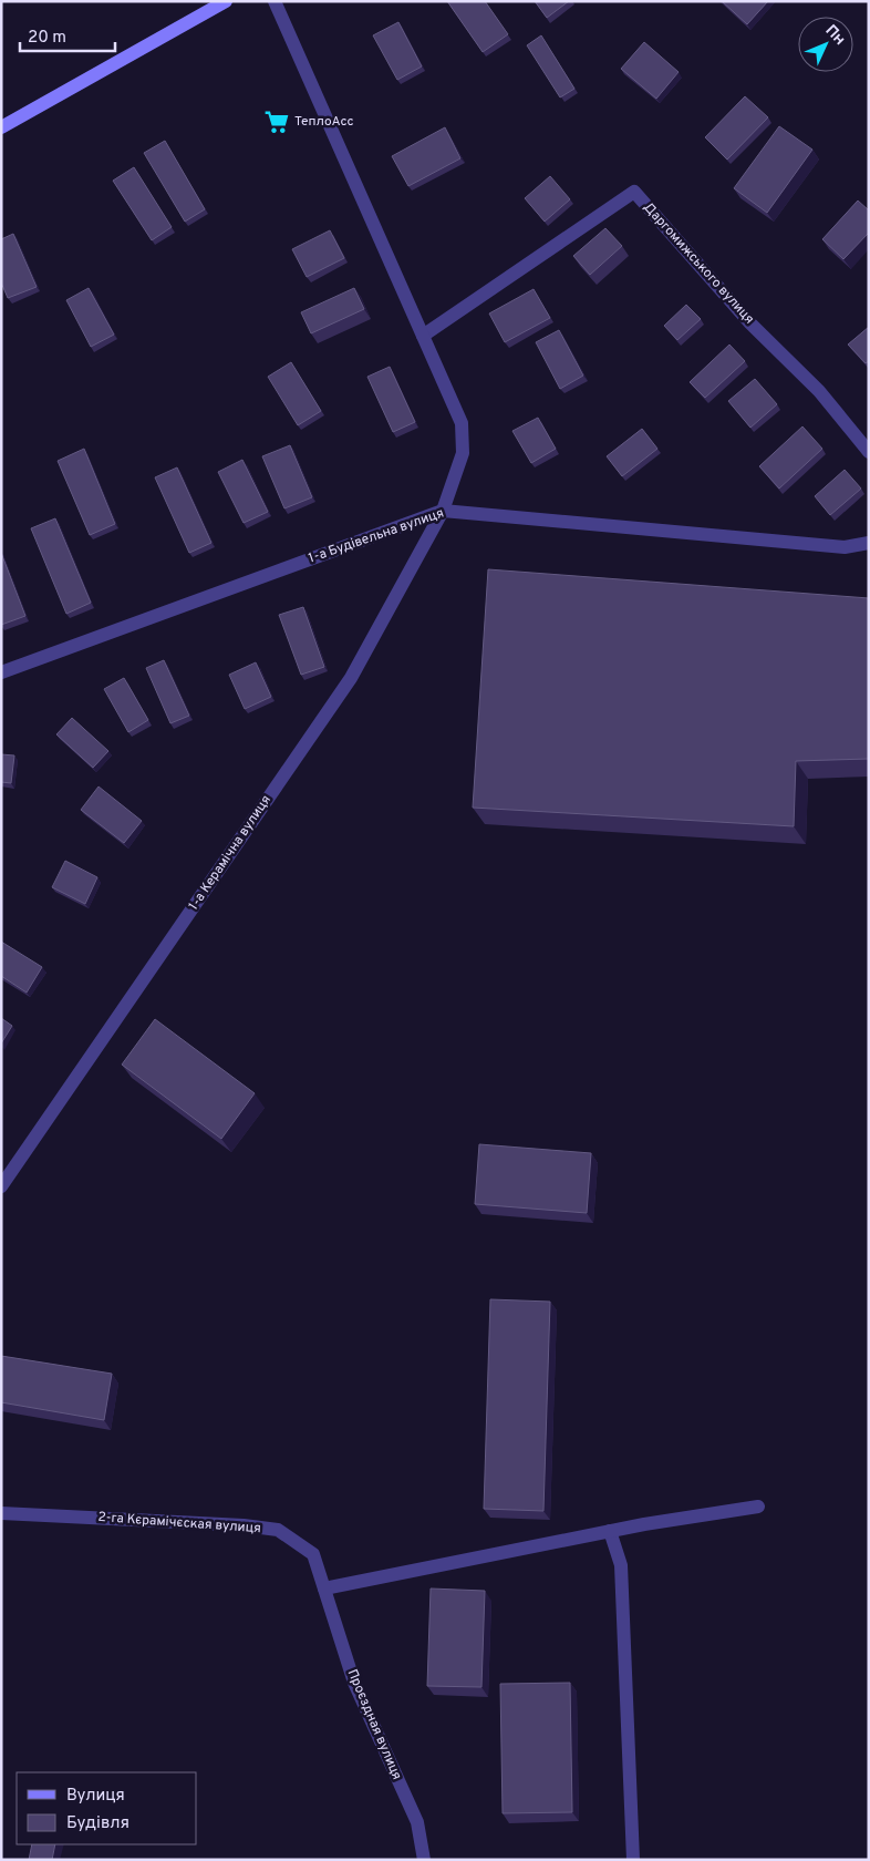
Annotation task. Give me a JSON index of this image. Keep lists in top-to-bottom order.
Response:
{
  "streets": {
    "street": [
      "Даргомижського вулиця",
      "1-а Будівельна вулиця",
      "1-а Керамічна вулиця",
      "2-га Кєрамічєская вулиця",
      "Проєздная вулиця"
    ]
  },
  "crossings": [
    ["Даргомижського вулиця", "1-а Керамічна вулиця"],
    ["1-а Будівельна вулиця", "1-а Керамічна вулиця"],
    ["2-га Кєрамічєская вулиця", "Проєздная вулиця"]
  ],
  "places": {
    "supermarket": ["ТеплоАсс"]
  },
  "legend": ["Вулиця", "Будівля"],
  "scale_bar": "20 m",
  "north": "top right"
}
